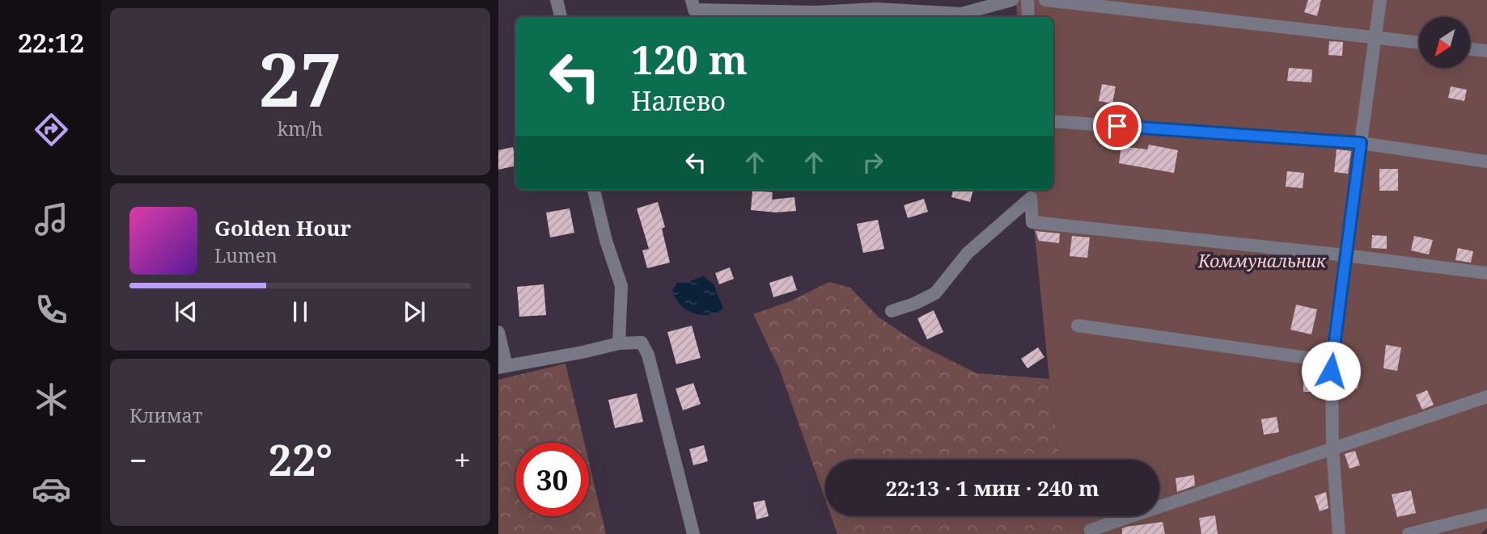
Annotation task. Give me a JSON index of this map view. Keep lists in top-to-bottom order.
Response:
{
  "parks": ["Коммунальник"],
  "north": "bottom left",
  "page": {
    "tabs": "22:12",
    "tile": [
      ["27", "km/h"],
      "Климат"
    ],
    "turn": ["120 m", "Налево"],
    "song": ["Golden Hour", "Lumen"],
    "heat": ["−", "22°", "+"],
    "limit": "30",
    "trip": "22:13 · 1 мин · 240 m"
  }
}
